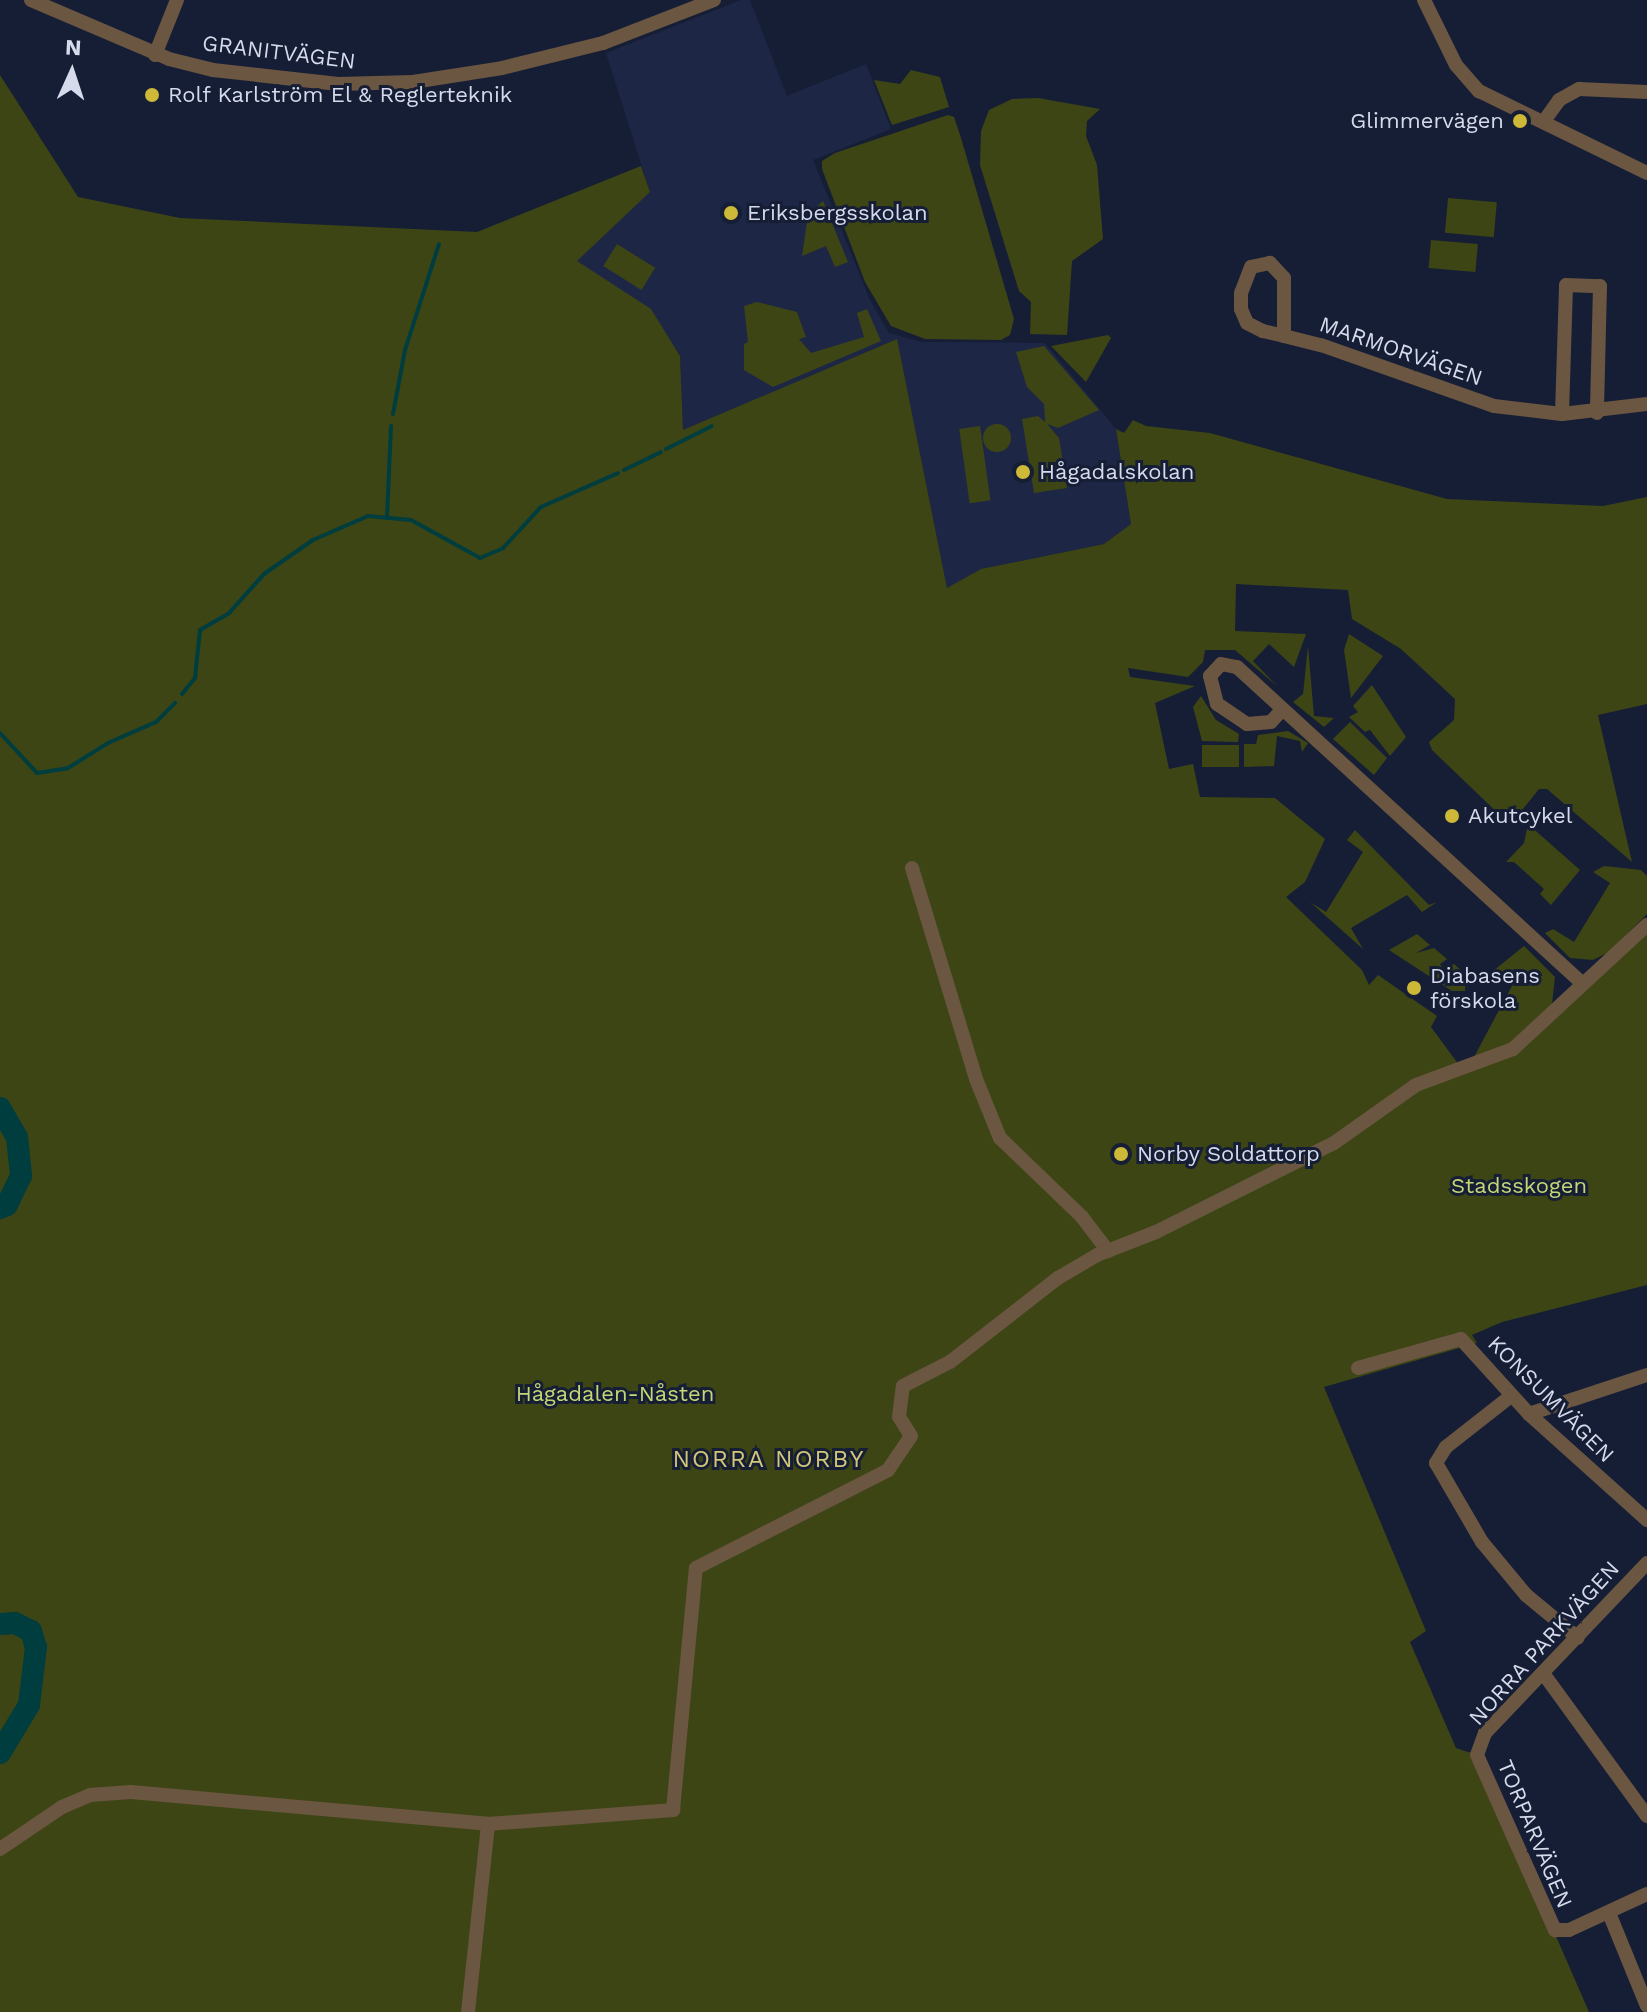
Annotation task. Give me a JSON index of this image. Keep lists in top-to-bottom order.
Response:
{
  "streets": {
    "street": [
      "GRANITVÄGEN",
      "MARMORVÄGEN",
      "KONSUMVÄGEN",
      "NORRA PARKVÄGEN",
      "TORPARVÄGEN"
    ]
  },
  "crossings": [
    ["NORRA PARKVÄGEN", "TORPARVÄGEN"]
  ],
  "districts": ["NORRA NORBY"],
  "parks": ["Stadsskogen", "Hågadalen-Nåsten"],
  "places": [
    "Rolf Karlström El & Reglerteknik",
    "Glimmervägen",
    "Eriksbergsskolan",
    "Hågadalskolan",
    "Akutcykel",
    "Diabasens förskola",
    "Norby Soldattorp"
  ],
  "north": "top"
}
